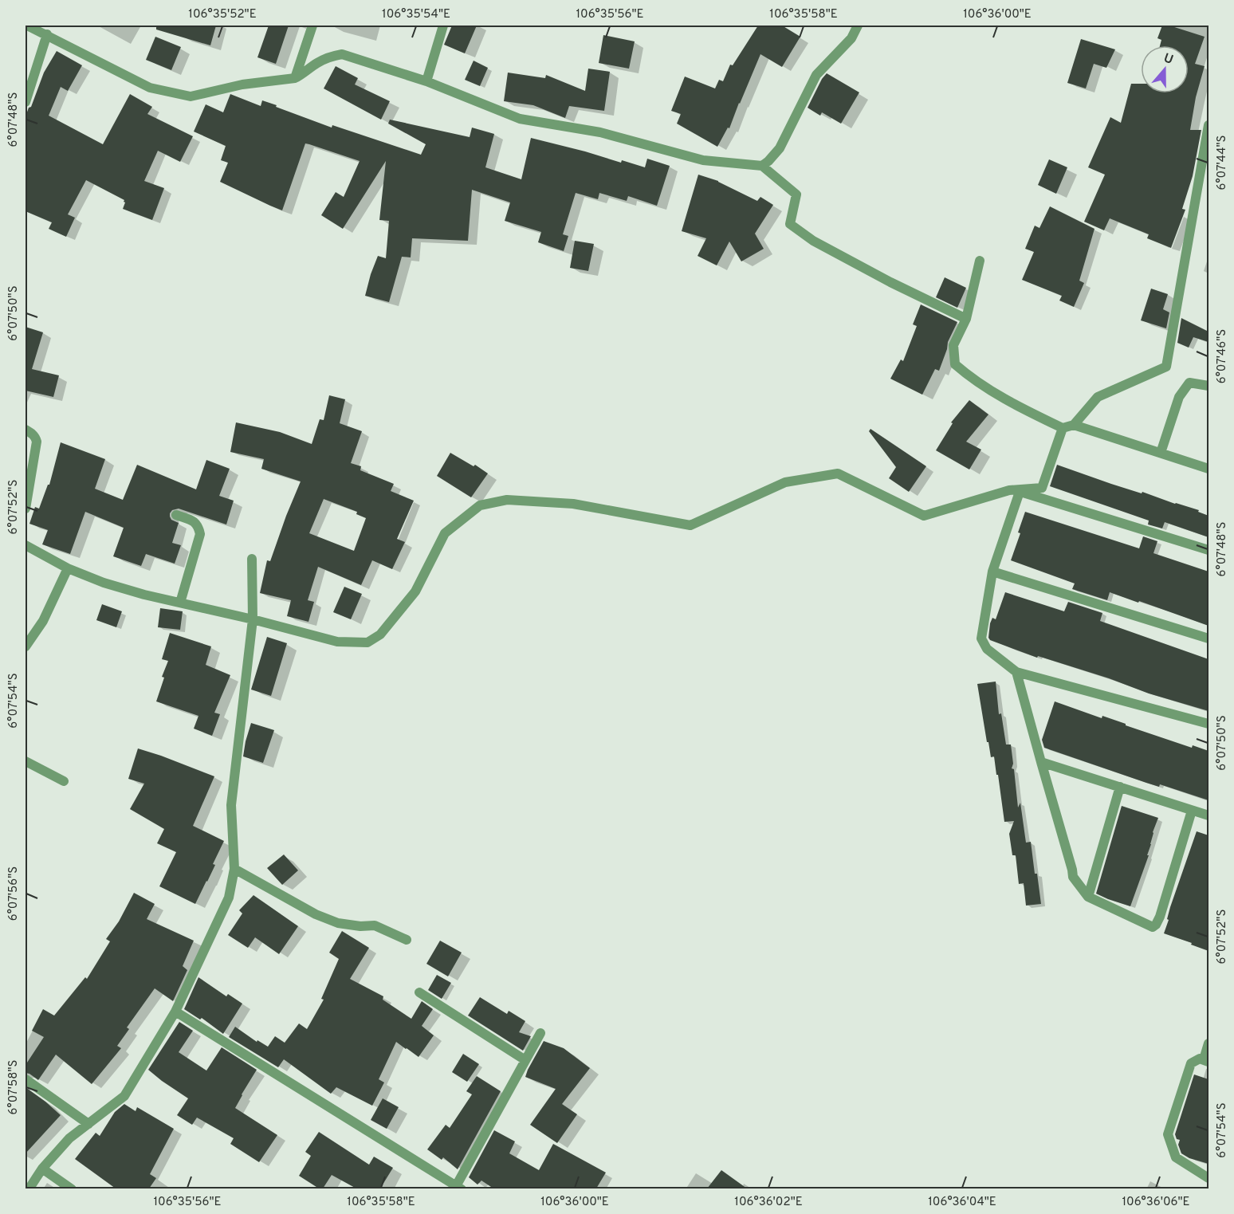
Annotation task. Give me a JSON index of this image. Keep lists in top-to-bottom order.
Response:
{
  "north": "top",
  "coordinates": [
    "106°35'52\"E",
    "106°35'54\"E",
    "106°35'56\"E",
    "106°35'58\"E",
    "106°36'00\"E",
    "6°07'48\"S",
    "6°07'44\"S",
    "6°07'50\"S",
    "6°07'46\"S",
    "6°07'52\"S",
    "6°07'54\"S",
    "6°07'56\"S",
    "6°07'58\"S",
    "106°36'02\"E",
    "106°36'04\"E",
    "106°36'06\"E"
  ]
}
